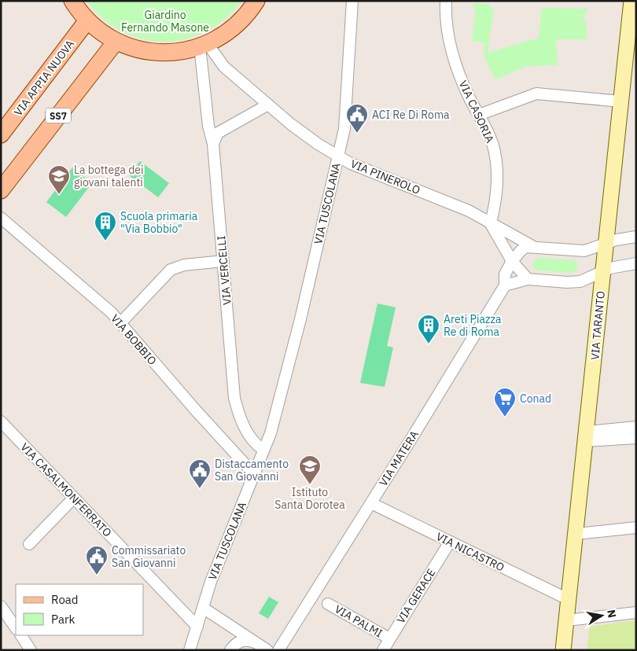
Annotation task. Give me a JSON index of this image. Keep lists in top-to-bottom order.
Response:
{
  "streets": {
    "main road": ["VIA APPIA NUOVA", "SS7", "VIA TARANTO"],
    "street": [
      "VIA CASORIA",
      "VIA PINEROLO",
      "VIA TUSCOLANA",
      "VIA VERCELLI",
      "VIA BOBBIO",
      "VIA MATERA",
      "VIA CASALMONFERRATO",
      "VIA NICASTRO",
      "VIA GERACE",
      "VIA PALMI"
    ]
  },
  "crossings": [
    ["VIA CASORIA", "VIA PINEROLO"],
    ["VIA PINEROLO", "VIA TUSCOLANA"],
    ["VIA PINEROLO", "VIA VERCELLI"],
    ["VIA TUSCOLANA", "VIA VERCELLI"],
    ["VIA TUSCOLANA", "VIA BOBBIO"],
    ["VIA TUSCOLANA", "VIA CASALMONFERRATO"],
    ["VIA TARANTO", "VIA NICASTRO"],
    ["VIA MATERA", "VIA NICASTRO"],
    ["VIA NICASTRO", "VIA GERACE"],
    ["VIA GERACE", "VIA PALMI"]
  ],
  "parks": ["Giardino Fernando Masone"],
  "places": {
    "public building": ["ACI Re Di Roma", "Distaccamento San Giovanni", "Commissariato San Giovanni"],
    "school or university": ["La bottega dei giovani talenti", "Istituto Santa Dorotea"],
    "building": ["Scuola primaria \"Via Bobbio\"", "Areti Piazza Re di Roma"],
    "supermarket": ["Conad"]
  },
  "legend": ["Road", "Park"],
  "north": "right"
}
